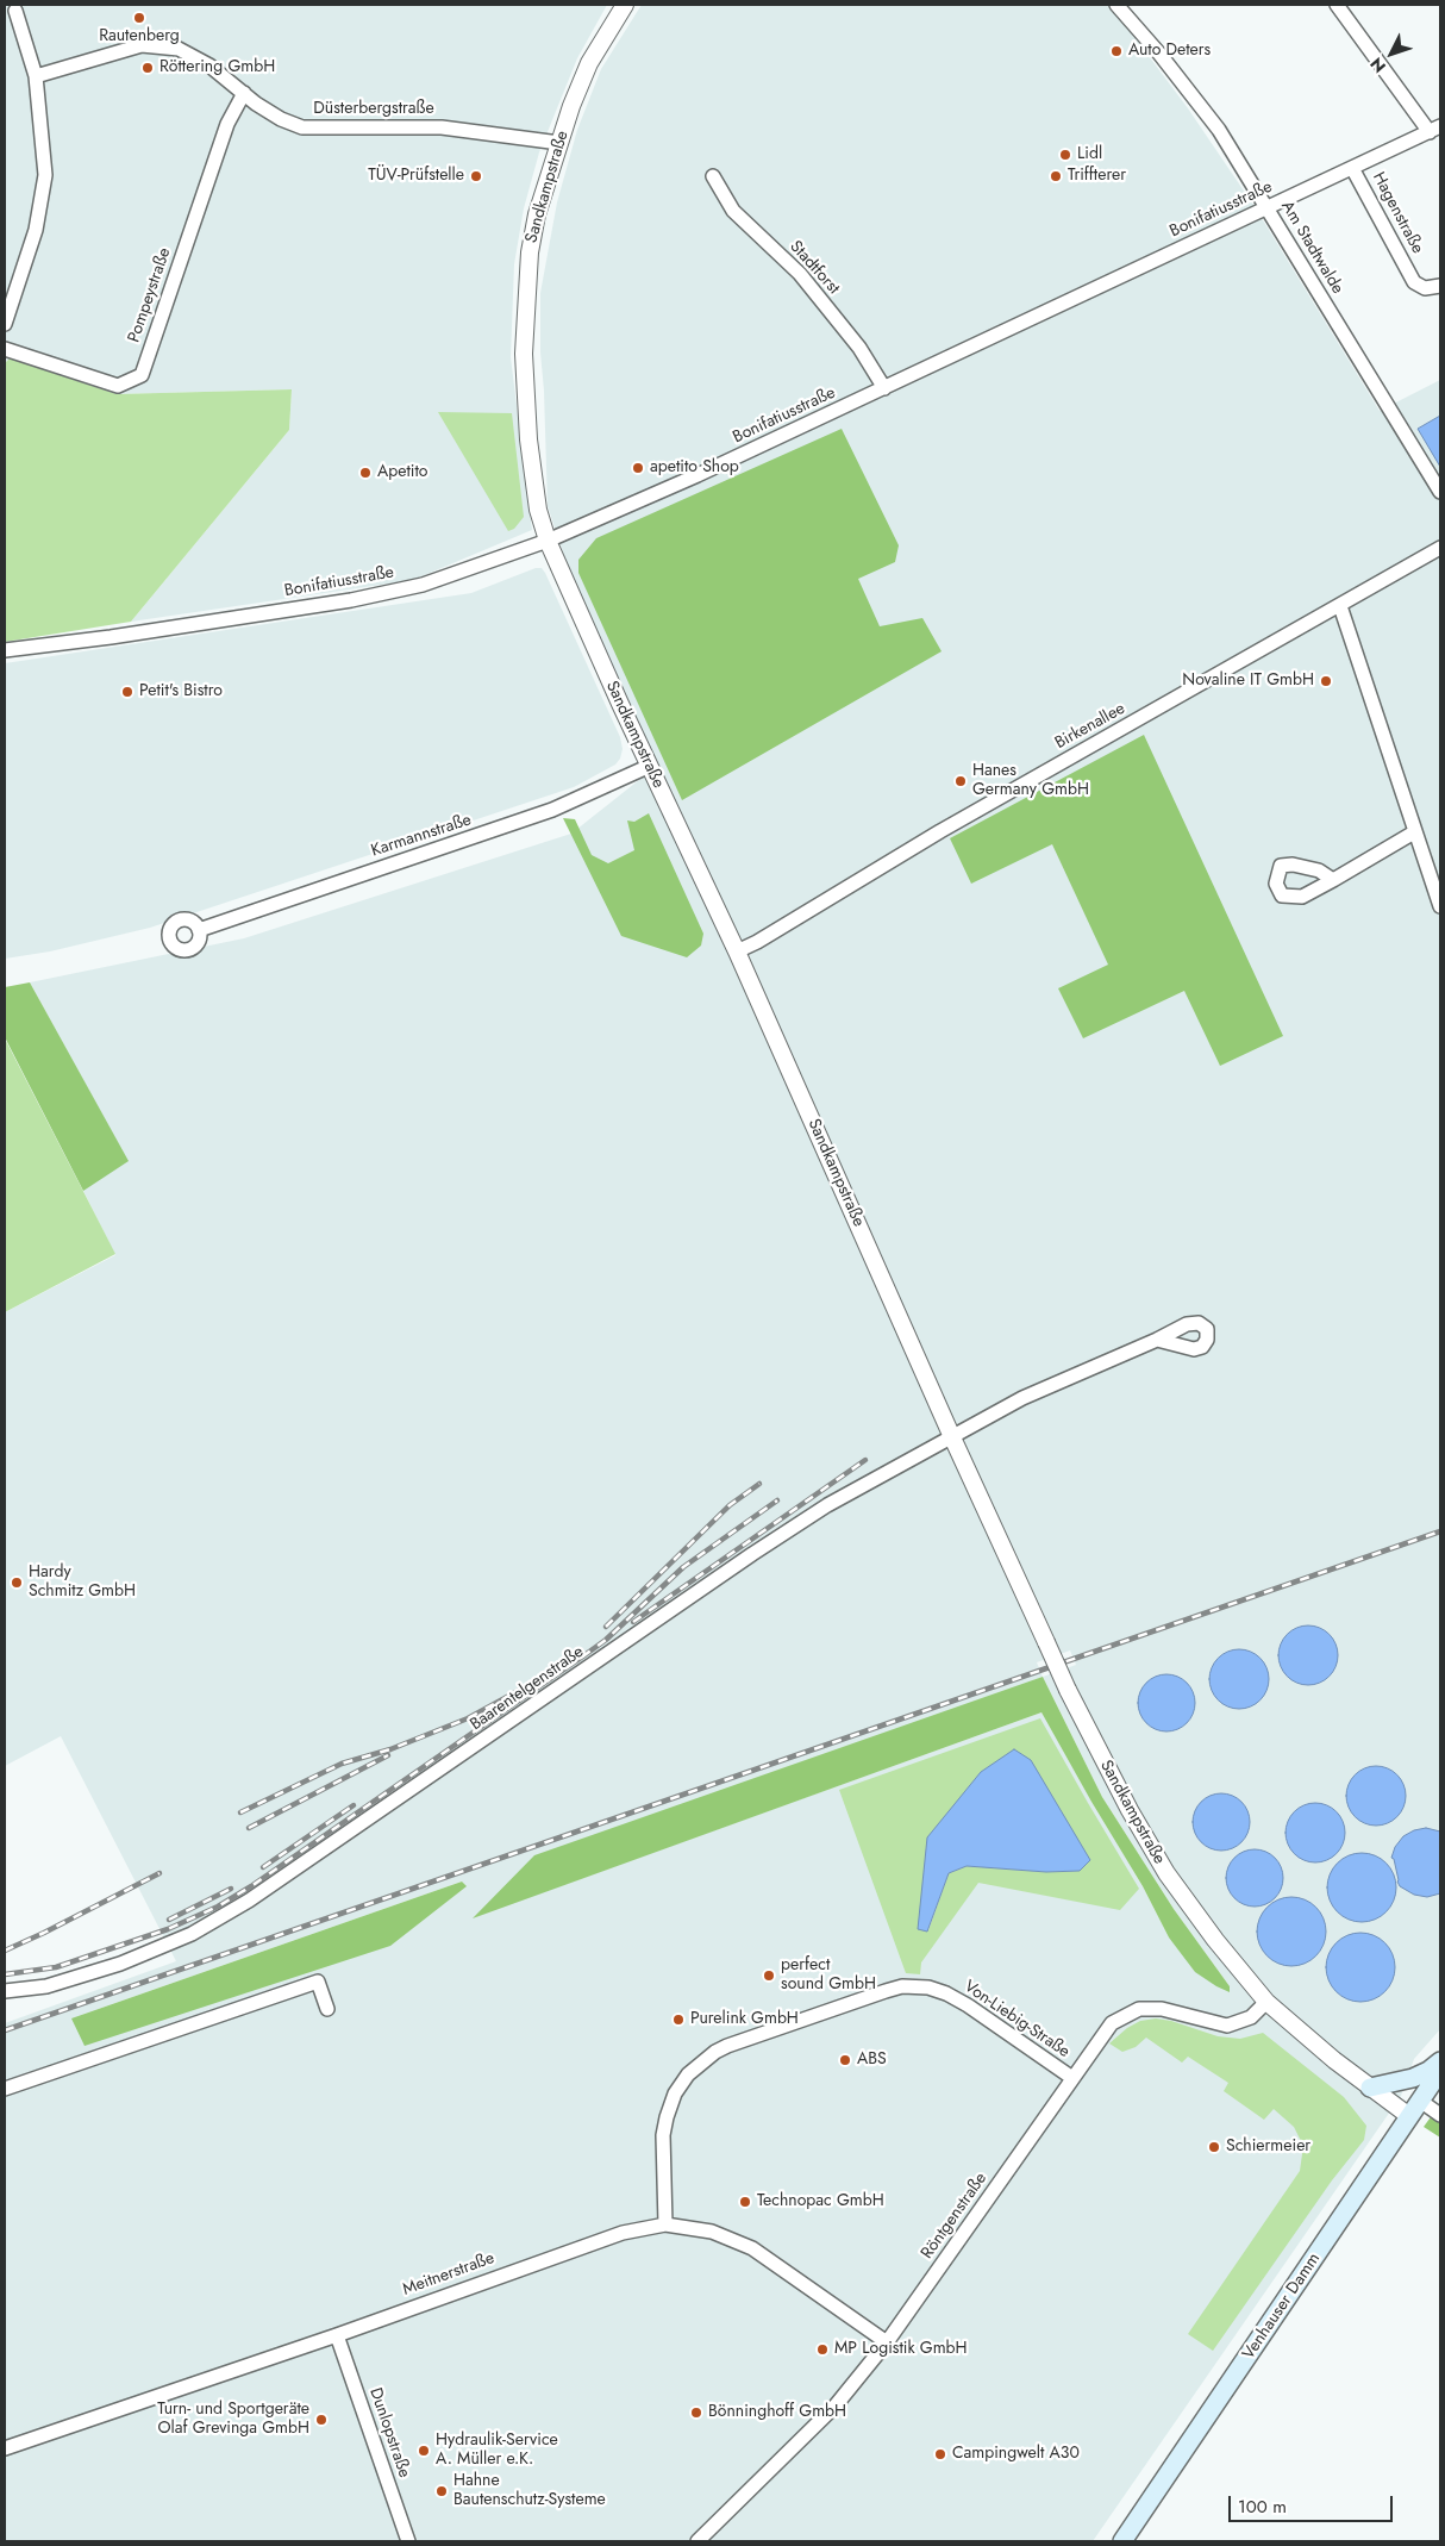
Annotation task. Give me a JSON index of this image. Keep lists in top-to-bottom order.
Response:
{
  "streets": {
    "main road": ["Venhauser Damm"],
    "street": [
      "Düsterbergstraße",
      "Sandkampstraße",
      "Bonifatiusstraße",
      "Hagenstraße",
      "Am Stadtwalde",
      "Stadtforst",
      "Pompeystraße",
      "Birkenallee",
      "Karmannstraße",
      "Baarentelgenstraße",
      "Von-Liebig-Straße",
      "Röntgenstraße",
      "Meitnerstraße",
      "Dunlopstraße"
    ]
  },
  "crossings": [
    ["Düsterbergstraße", "Sandkampstraße"],
    ["Düsterbergstraße", "Pompeystraße"],
    ["Sandkampstraße", "Bonifatiusstraße"],
    ["Sandkampstraße", "Birkenallee"],
    ["Sandkampstraße", "Karmannstraße"],
    ["Sandkampstraße", "Baarentelgenstraße"],
    ["Sandkampstraße", "Röntgenstraße"],
    ["Sandkampstraße", "Venhauser Damm"],
    ["Bonifatiusstraße", "Hagenstraße"],
    ["Bonifatiusstraße", "Am Stadtwalde"],
    ["Bonifatiusstraße", "Stadtforst"],
    ["Von-Liebig-Straße", "Röntgenstraße"],
    ["Von-Liebig-Straße", "Meitnerstraße"],
    ["Röntgenstraße", "Meitnerstraße"],
    ["Meitnerstraße", "Dunlopstraße"]
  ],
  "places": [
    "Rautenberg",
    "Auto Deters",
    "Röttering GmbH",
    "Lidl",
    "TÜV-Prüfstelle",
    "Triffterer",
    "apetito Shop",
    "Apetito",
    "Novaline IT GmbH",
    "Petit's Bistro",
    "Hanes Germany GmbH",
    "Hardy Schmitz GmbH",
    "perfect sound GmbH",
    "Purelink GmbH",
    "ABS",
    "Schiermeier",
    "Technopac GmbH",
    "MP Logistik GmbH",
    "Bönninghoff GmbH",
    "Turn- und Sportgeräte Olaf Grevinga GmbH",
    "Hydraulik-Service A. Müller e.K.",
    "Campingwelt A30",
    "Hahne Bautenschutz-Systeme"
  ],
  "scale_bar": "100 m",
  "north": "bottom left"
}
